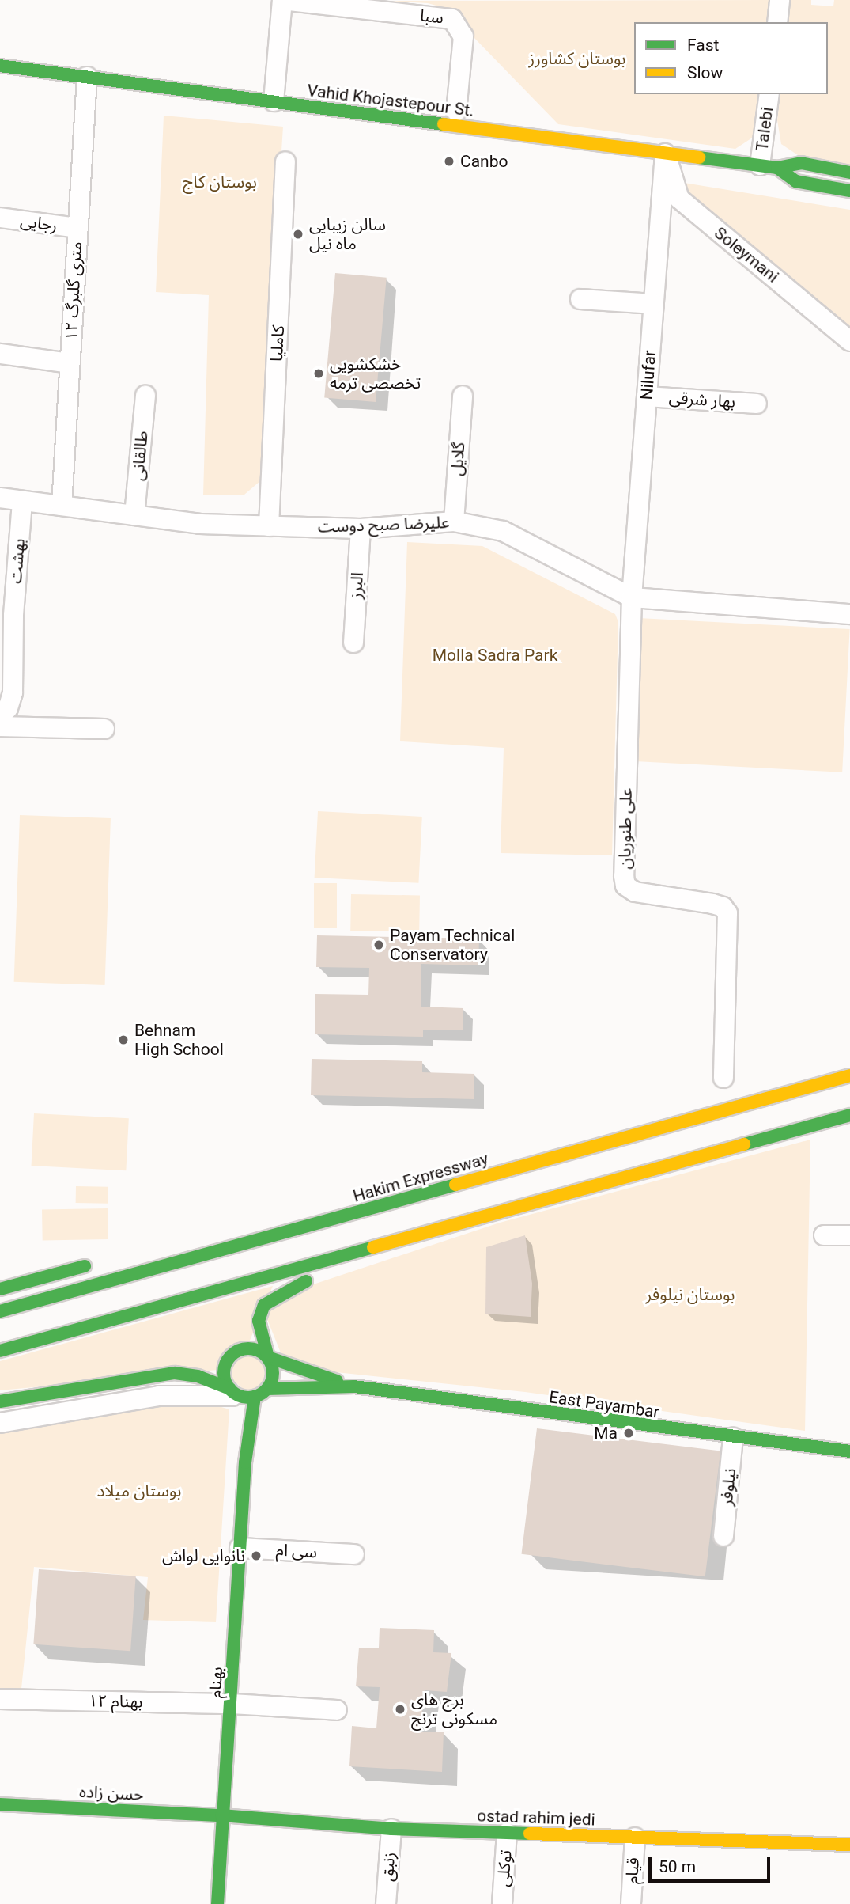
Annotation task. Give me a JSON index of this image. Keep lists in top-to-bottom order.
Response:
{
  "streets": {
    "main road": [
      "Vahid Khojastepour St.",
      "Hakim Expressway",
      "East Payambar",
      "بهنام",
      "حسن زاده",
      "ostad rahim jedi"
    ],
    "street": [
      "سبا",
      "Talebi",
      "رجایی",
      "Soleymani",
      "۱۲ متری گلبرگ",
      "کاملیا",
      "Nilufar",
      "بهار شرقی",
      "طالقانی",
      "گلایل",
      "علیرضا صبح دوست",
      "بهشت",
      "البرز",
      "علی طنوریان",
      "نیلوفر",
      "سی ام",
      "بهنام ۱۲",
      "زنبق",
      "توکلی",
      "قیام"
    ]
  },
  "crossings": [
    ["Vahid Khojastepour St.", "Talebi"],
    ["Vahid Khojastepour St.", "Soleymani"],
    ["Vahid Khojastepour St.", "۱۲ متری گلبرگ"],
    ["Vahid Khojastepour St.", "Nilufar"],
    ["رجایی", "۱۲ متری گلبرگ"],
    ["Soleymani", "Nilufar"],
    ["۱۲ متری گلبرگ", "علیرضا صبح دوست"],
    ["کاملیا", "علیرضا صبح دوست"],
    ["Nilufar", "بهار شرقی"],
    ["Nilufar", "علیرضا صبح دوست"],
    ["Nilufar", "علی طنوریان"],
    ["طالقانی", "علیرضا صبح دوست"],
    ["گلایل", "علیرضا صبح دوست"],
    ["علیرضا صبح دوست", "بهشت"],
    ["علیرضا صبح دوست", "البرز"],
    ["علیرضا صبح دوست", "علی طنوریان"],
    ["East Payambar", "نیلوفر"],
    ["East Payambar", "بهنام"],
    ["سی ام", "بهنام"],
    ["بهنام", "بهنام ۱۲"],
    ["بهنام", "حسن زاده"],
    ["بهنام", "ostad rahim jedi"],
    ["حسن زاده", "ostad rahim jedi"],
    ["ostad rahim jedi", "زنبق"],
    ["ostad rahim jedi", "توکلی"],
    ["ostad rahim jedi", "قیام"]
  ],
  "parks": [
    "بوستان کشاورز",
    "بوستان کاج",
    "Molla Sadra Park",
    "بوستان نیلوفر",
    "بوستان میلاد"
  ],
  "places": [
    "Canbo",
    "سالن زیبایی ماه نیل",
    "خشکشویی تخصصی ترمه",
    "Payam Technical Conservatory",
    "Behnam High School",
    "Ma",
    "نانوایی لواش",
    "برج های مسکونی ترنج"
  ],
  "legend": ["Fast", "Slow"],
  "scale_bar": "50 m"
}
